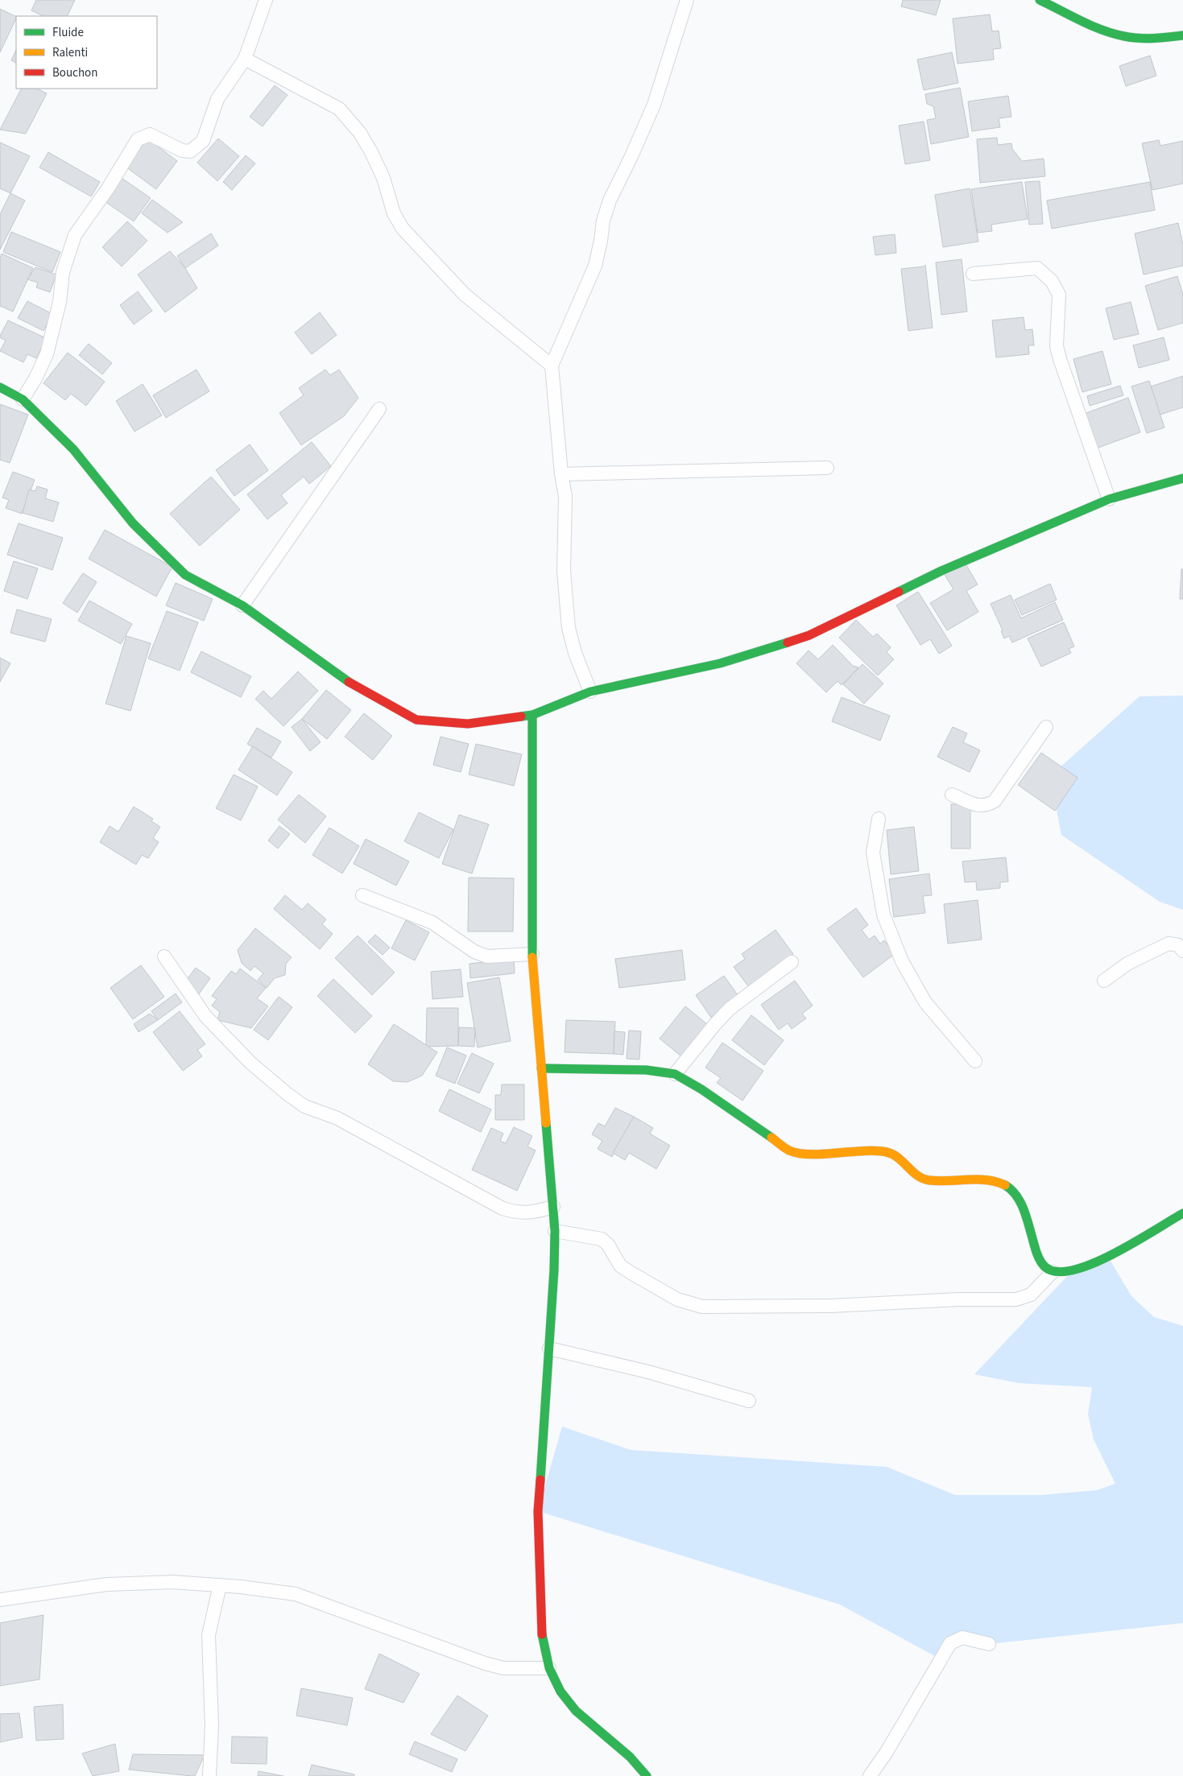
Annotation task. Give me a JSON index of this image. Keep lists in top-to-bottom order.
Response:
{
  "legend": ["Fluide", "Ralenti", "Bouchon"]
}
